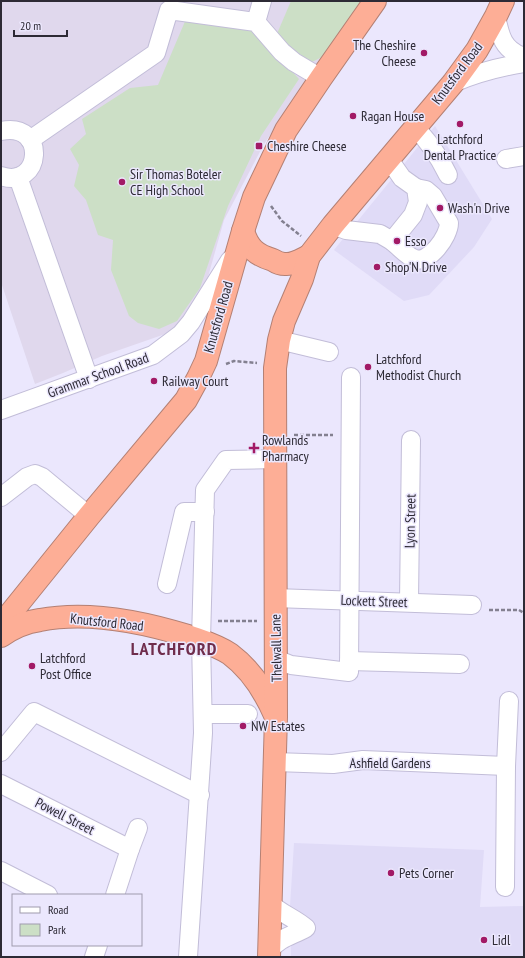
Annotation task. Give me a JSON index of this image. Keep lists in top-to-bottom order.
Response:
{
  "streets": {
    "highway": ["Knutsford Road", "Thelwall Lane"],
    "street": [
      "Grammar School Road",
      "Lyon Street",
      "Lockett Street",
      "Ashfield Gardens",
      "Powell Street"
    ]
  },
  "crossings": [
    ["Knutsford Road", "Grammar School Road"],
    ["Knutsford Road", "Thelwall Lane"],
    ["Lyon Street", "Lockett Street"],
    ["Lockett Street", "Thelwall Lane"],
    ["Thelwall Lane", "Ashfield Gardens"]
  ],
  "districts": ["LATCHFORD"],
  "places": {
    "other": [
      "The Cheshire Cheese",
      "Ragan House",
      "Latchford Dental Practice",
      "Sir Thomas Boteler CE High School",
      "Wash'n Drive",
      "Esso",
      "Shop'N Drive",
      "Latchford Methodist Church",
      "Railway Court",
      "Latchford Post Office",
      "NW Estates",
      "Pets Corner",
      "Lidl"
    ],
    "transit": ["Cheshire Cheese"],
    "health": ["Rowlands Pharmacy"]
  },
  "legend": ["Road", "Park"],
  "scale_bar": "20 m"
}
